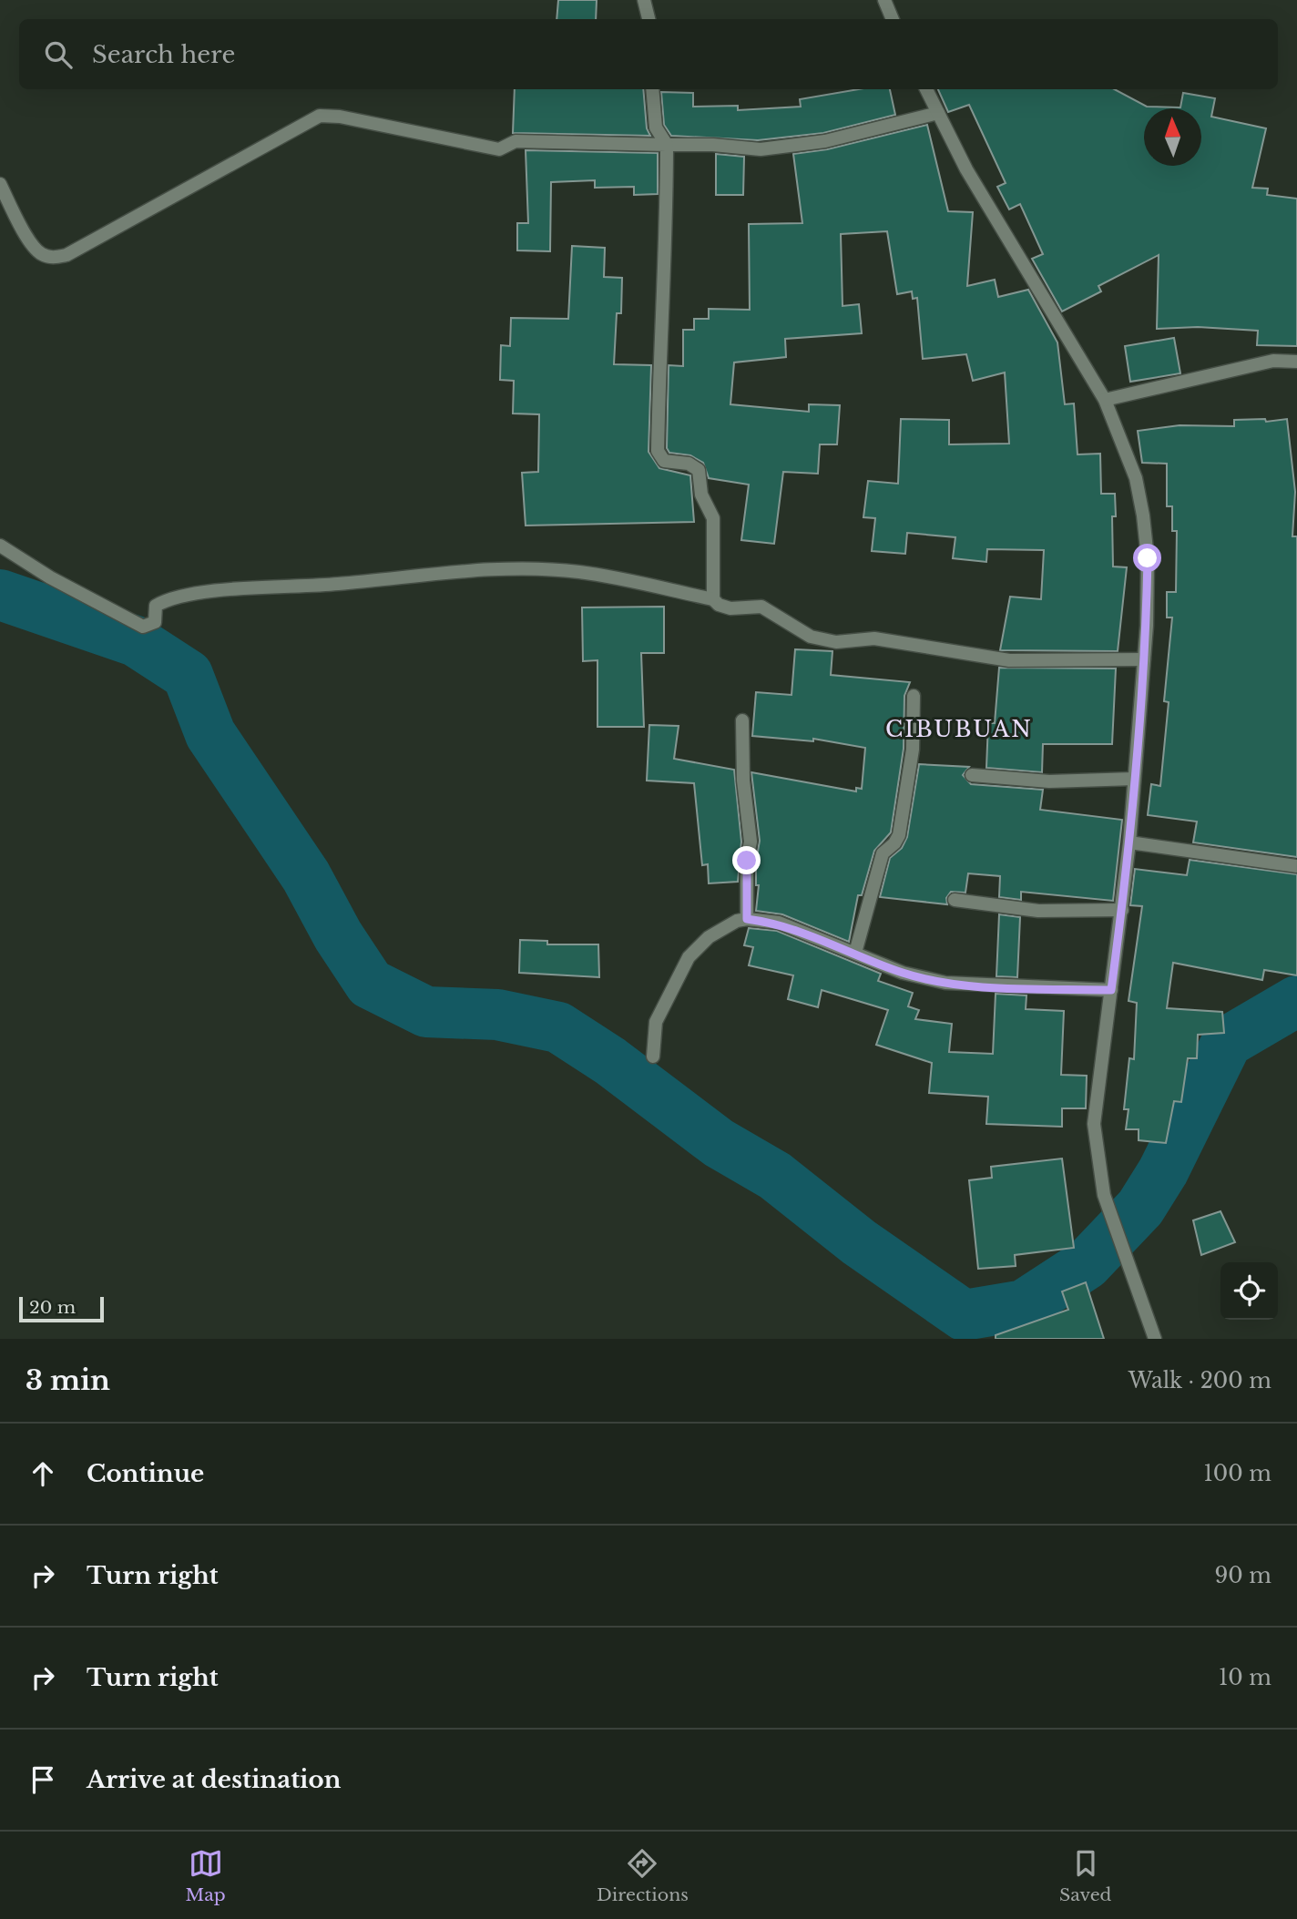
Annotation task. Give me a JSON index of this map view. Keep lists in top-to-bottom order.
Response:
{
  "districts": ["CIBUBUAN"],
  "scale_bar": "20 m",
  "north": "top",
  "page": {
    "search": "Search here",
    "scale": "20 m",
    "heading": ["3 min", "Walk · 200 m"],
    "list": [
      ["Continue", "100 m"],
      ["Turn right", "90 m"],
      ["Turn right", "10 m"],
      "Arrive at destination"
    ],
    "nav": ["Map", "Directions", "Saved"]
  }
}
